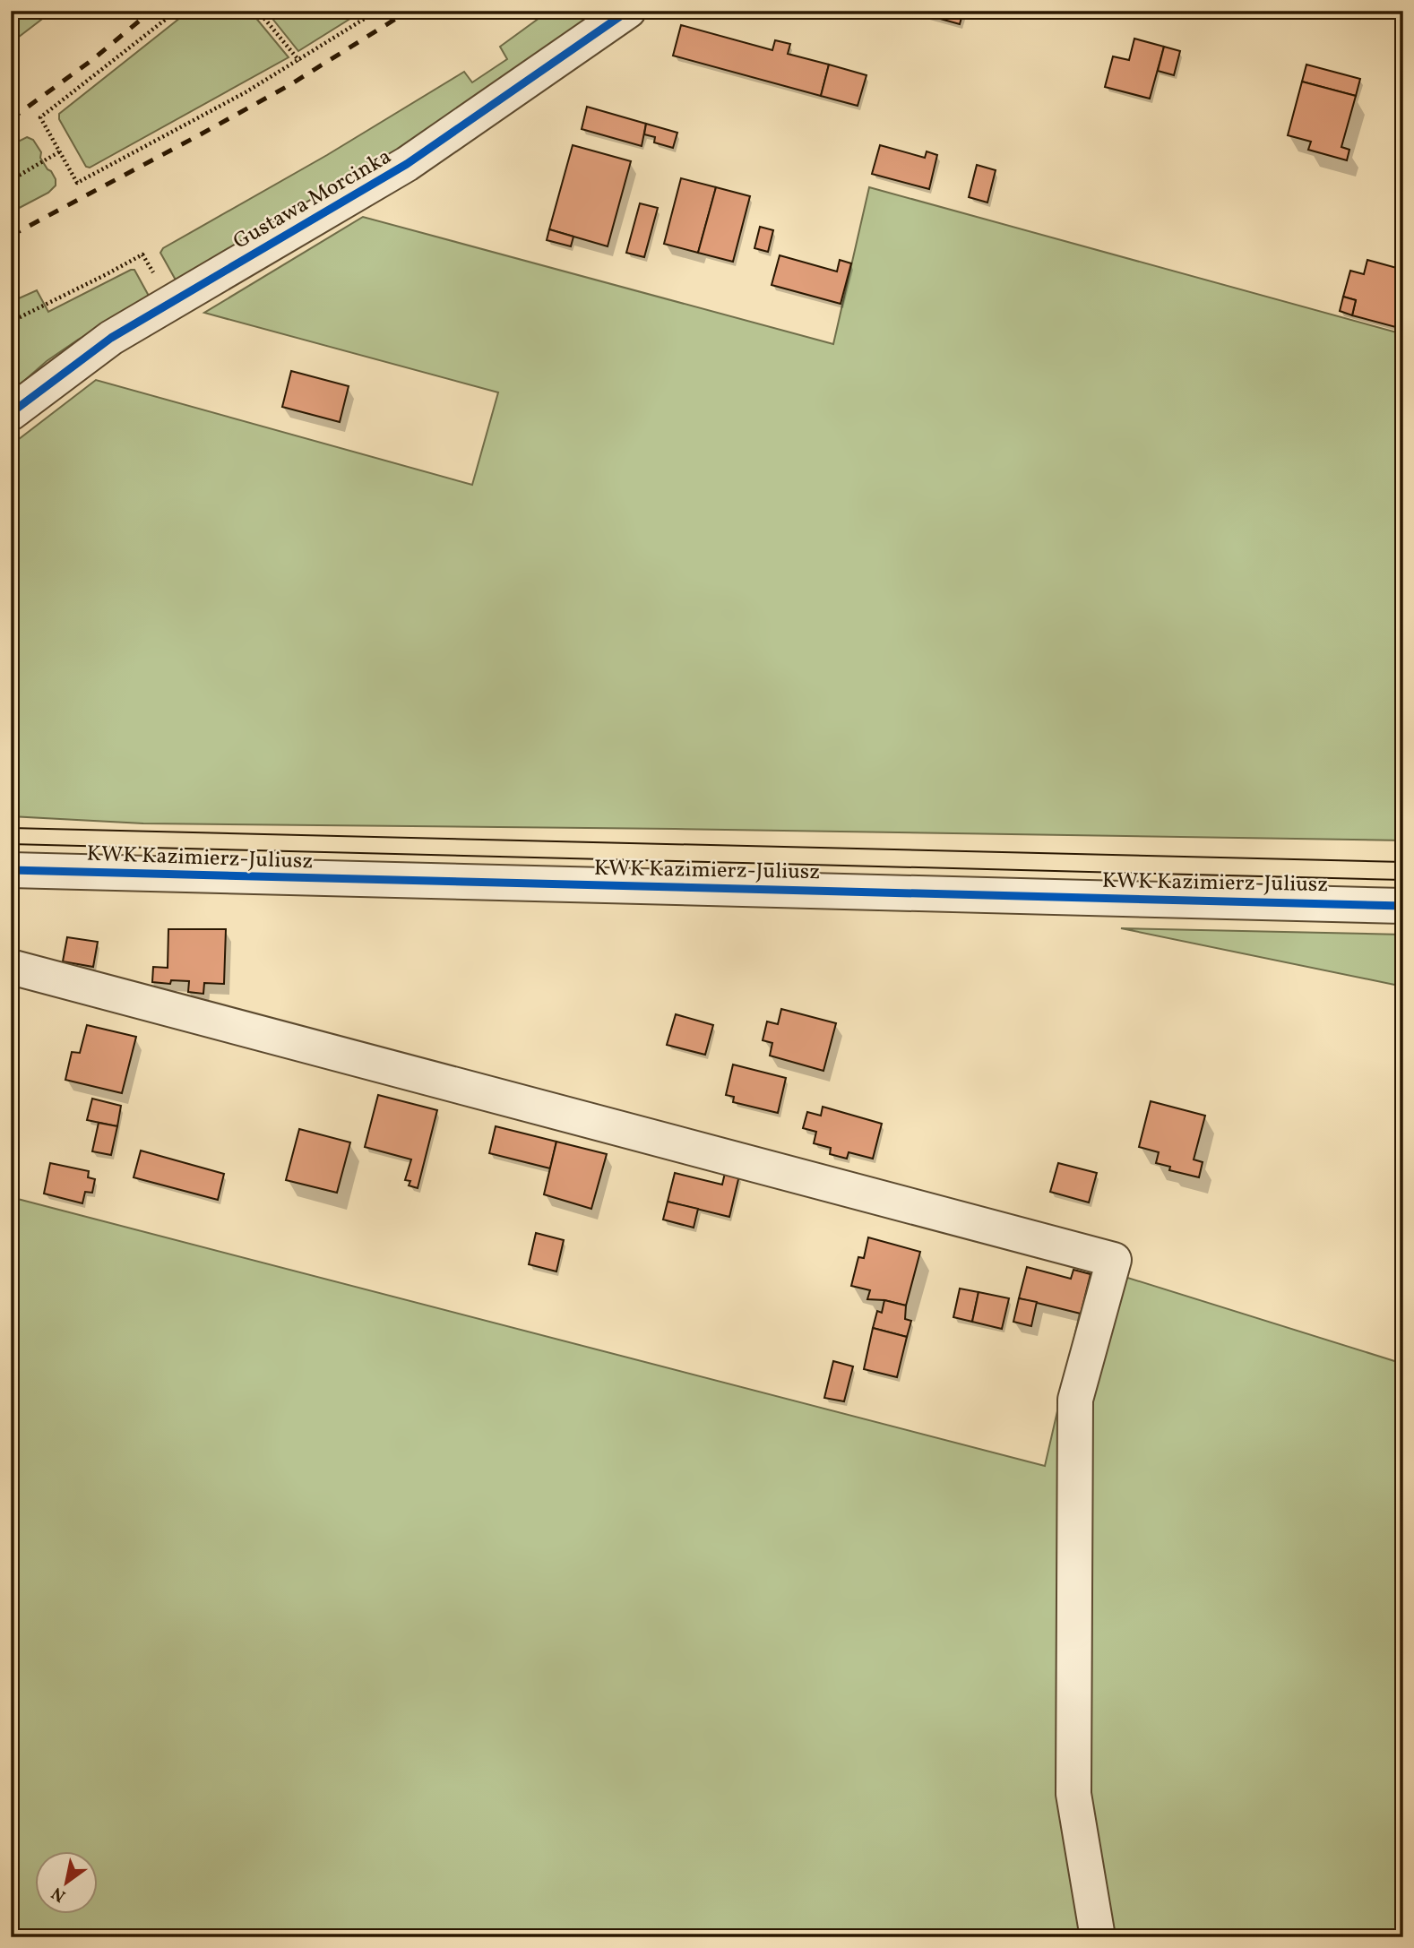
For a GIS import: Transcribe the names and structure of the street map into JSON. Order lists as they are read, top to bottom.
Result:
{
  "streets": {
    "street": ["Gustawa Morcinka", "KWK Kazimierz-Juliusz"]
  },
  "north": "bottom left"
}
